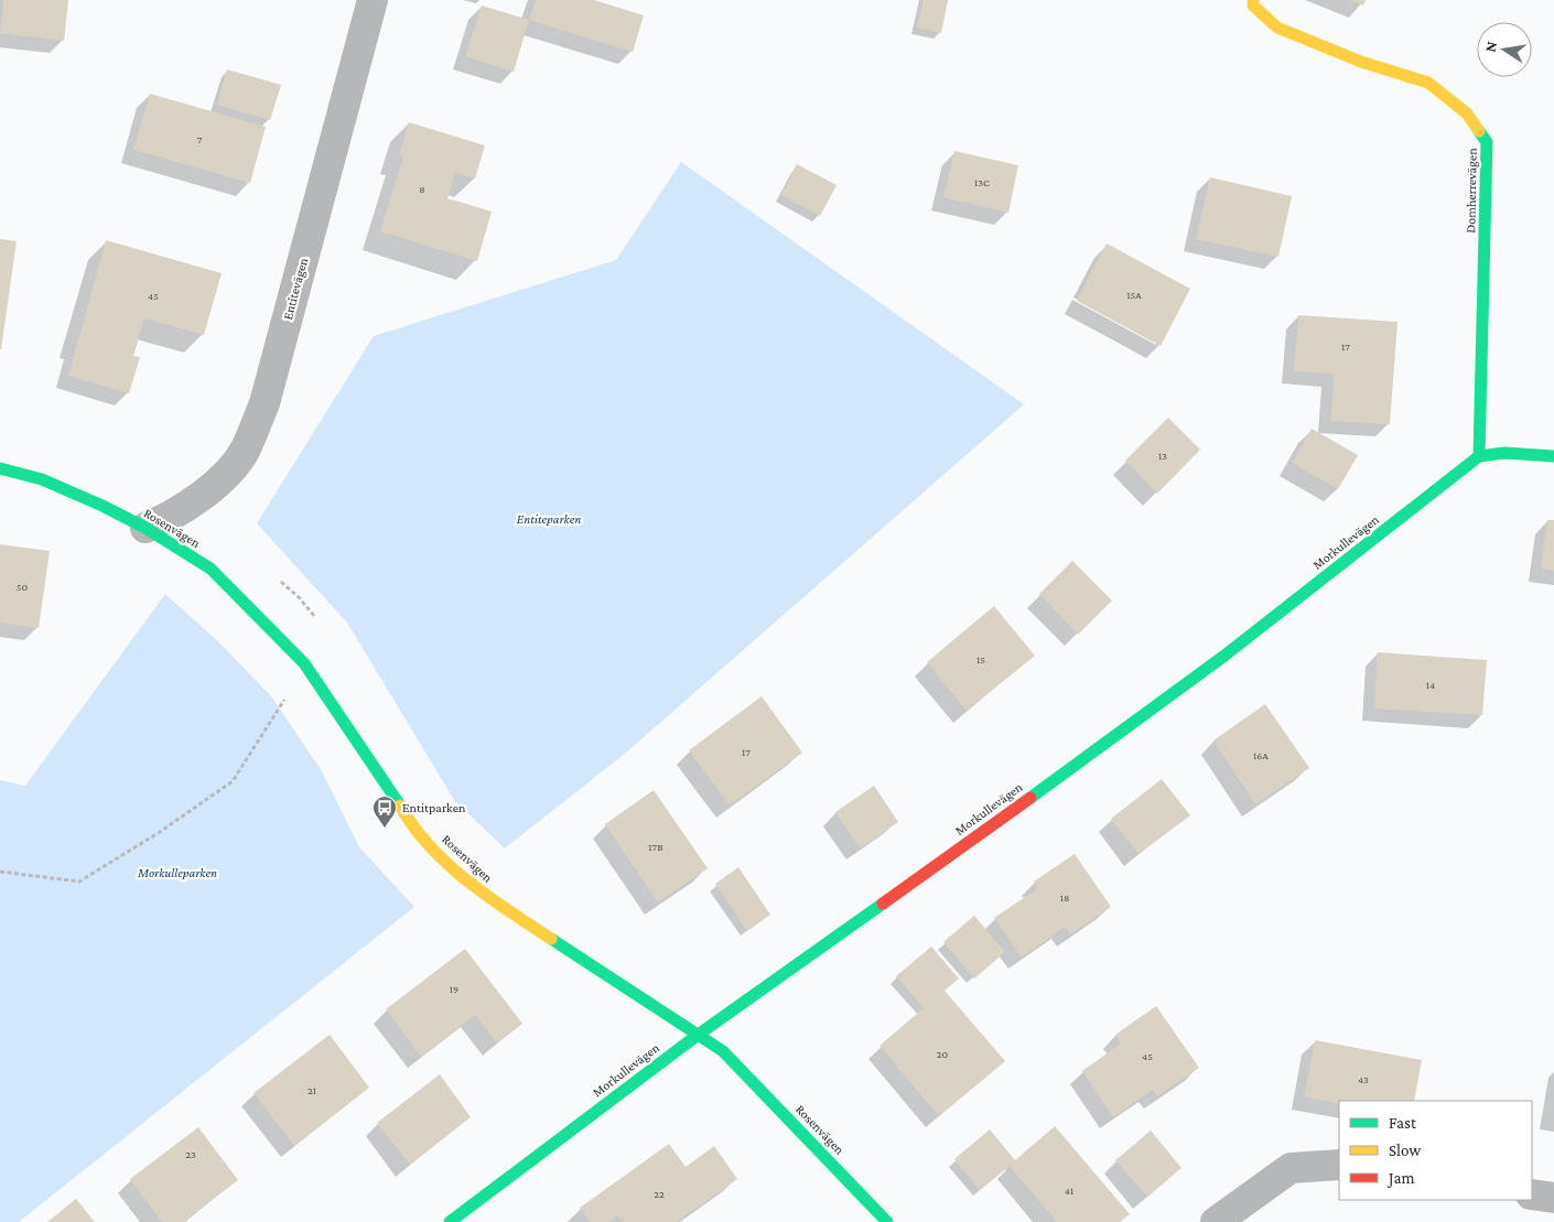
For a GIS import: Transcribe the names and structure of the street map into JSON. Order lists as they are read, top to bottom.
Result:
{
  "streets": {
    "street": [
      "Domherrevägen",
      "Entitevägen",
      "Rosenvägen",
      "Morkullevägen"
    ]
  },
  "crossings": [
    ["Domherrevägen", "Morkullevägen"],
    ["Entitevägen", "Rosenvägen"],
    ["Rosenvägen", "Morkullevägen"]
  ],
  "parks": ["Entiteparken", "Morkulleparken"],
  "places": {
    "bus stop": ["Entitparken"]
  },
  "house_numbers": [
    "7",
    "13C",
    "8",
    "15A",
    "45",
    "17",
    "13",
    "50",
    "15",
    "14",
    "17",
    "16A",
    "17B",
    "18",
    "19",
    "20",
    "45",
    "43",
    "21",
    "23",
    "41",
    "22"
  ],
  "legend": ["Fast", "Slow", "Jam"],
  "north": "left"
}
